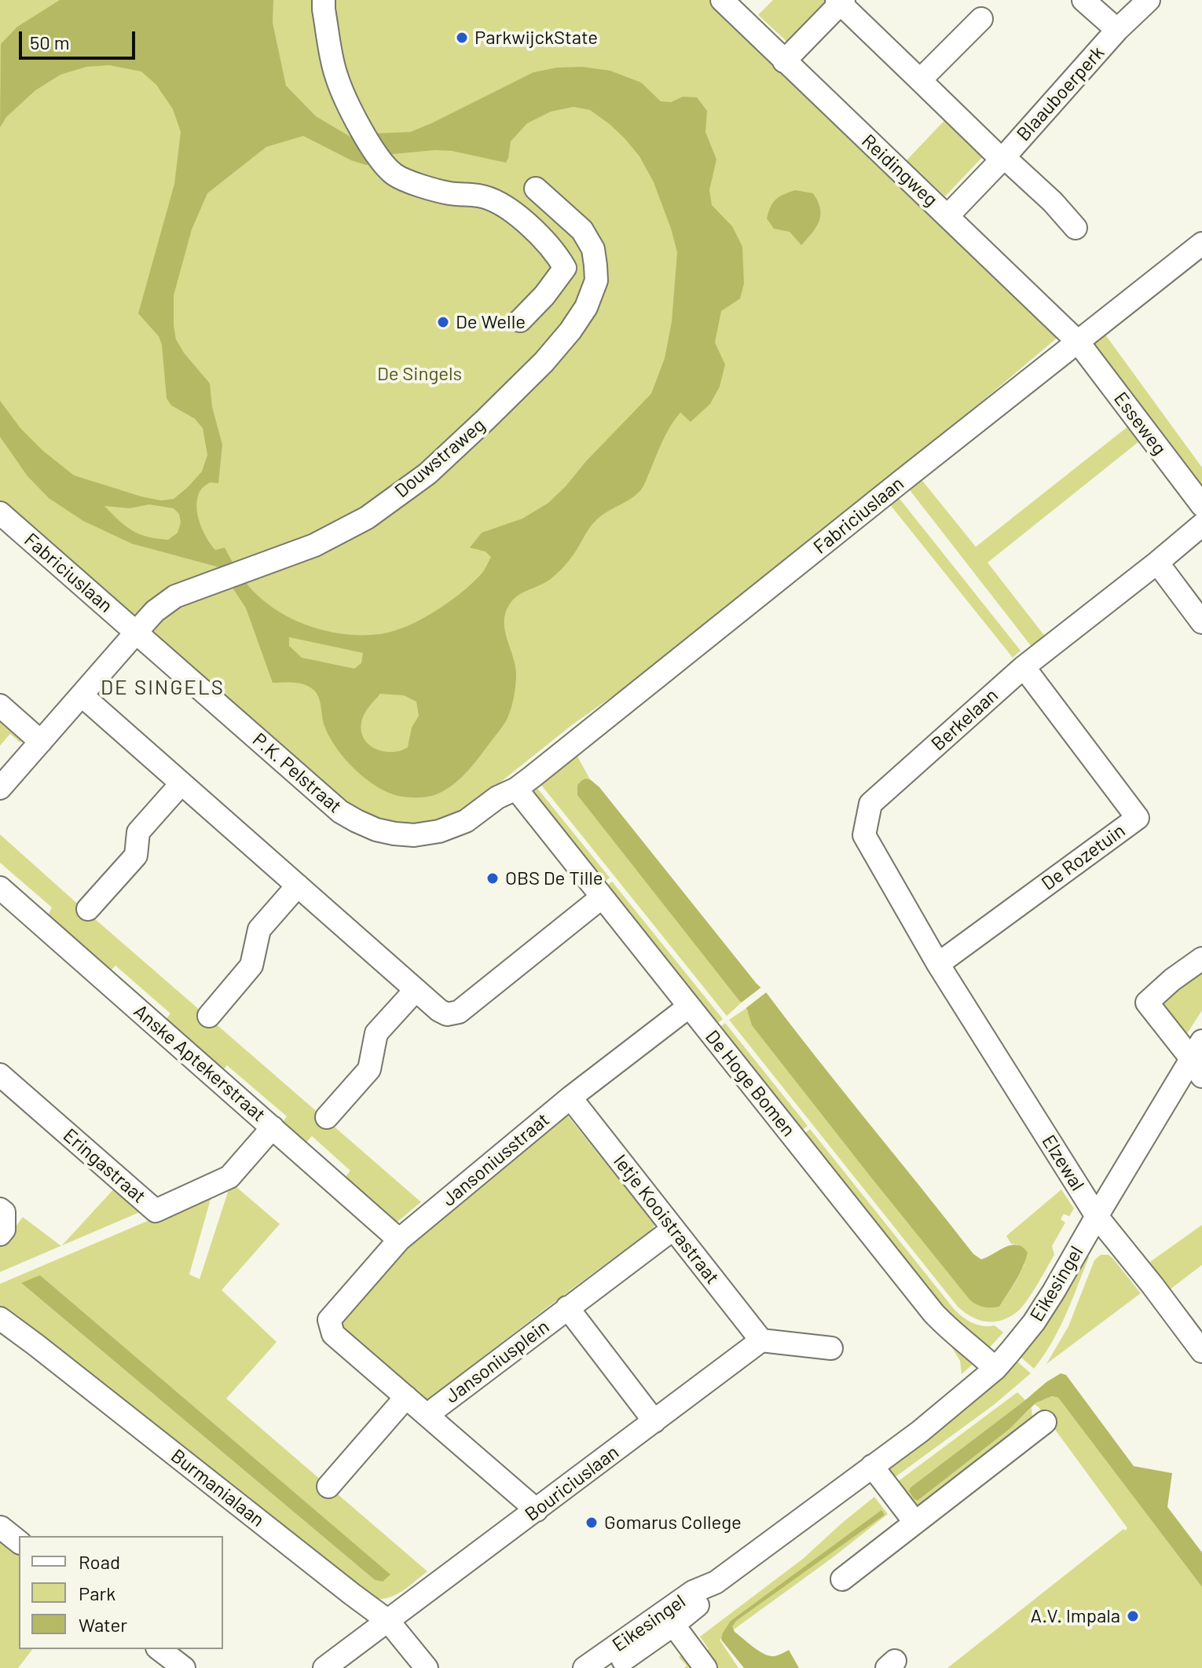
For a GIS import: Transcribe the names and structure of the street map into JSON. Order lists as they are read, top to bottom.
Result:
{
  "streets": {
    "street": [
      "Blaauboerperk",
      "Reidingweg",
      "Esseweg",
      "Douwstraweg",
      "Fabriciuslaan",
      "Berkelaan",
      "P.K. Pelstraat",
      "De Rozetuin",
      "Anske Aptekerstraat",
      "De Hoge Bomen",
      "Jansoniusstraat",
      "Elzewal",
      "Eringastraat",
      "Ietje Kooistrastraat",
      "Eikesingel",
      "Jansoniusplein",
      "Bouriciuslaan",
      "Burmanialaan"
    ]
  },
  "crossings": [
    ["Blaauboerperk", "Reidingweg"],
    ["Reidingweg", "Esseweg"],
    ["Reidingweg", "Fabriciuslaan"],
    ["Esseweg", "Fabriciuslaan"],
    ["Douwstraweg", "Fabriciuslaan"],
    ["Douwstraweg", "P.K. Pelstraat"],
    ["Fabriciuslaan", "P.K. Pelstraat"],
    ["Fabriciuslaan", "De Hoge Bomen"],
    ["Berkelaan", "De Rozetuin"],
    ["Berkelaan", "Elzewal"],
    ["P.K. Pelstraat", "De Hoge Bomen"],
    ["De Rozetuin", "Elzewal"],
    ["Anske Aptekerstraat", "Jansoniusstraat"],
    ["Anske Aptekerstraat", "Eringastraat"],
    ["De Hoge Bomen", "Jansoniusstraat"],
    ["De Hoge Bomen", "Eikesingel"],
    ["Jansoniusstraat", "Ietje Kooistrastraat"],
    ["Elzewal", "Eikesingel"],
    ["Ietje Kooistrastraat", "Jansoniusplein"],
    ["Ietje Kooistrastraat", "Bouriciuslaan"],
    ["Jansoniusplein", "Bouriciuslaan"],
    ["Bouriciuslaan", "Burmanialaan"]
  ],
  "districts": ["DE SINGELS"],
  "parks": ["De Singels"],
  "places": [
    "ParkwijckState",
    "De Welle",
    "OBS De Tille",
    "Gomarus College",
    "A.V. Impala"
  ],
  "legend": ["Road", "Park", "Water"],
  "scale_bar": "50 m"
}
